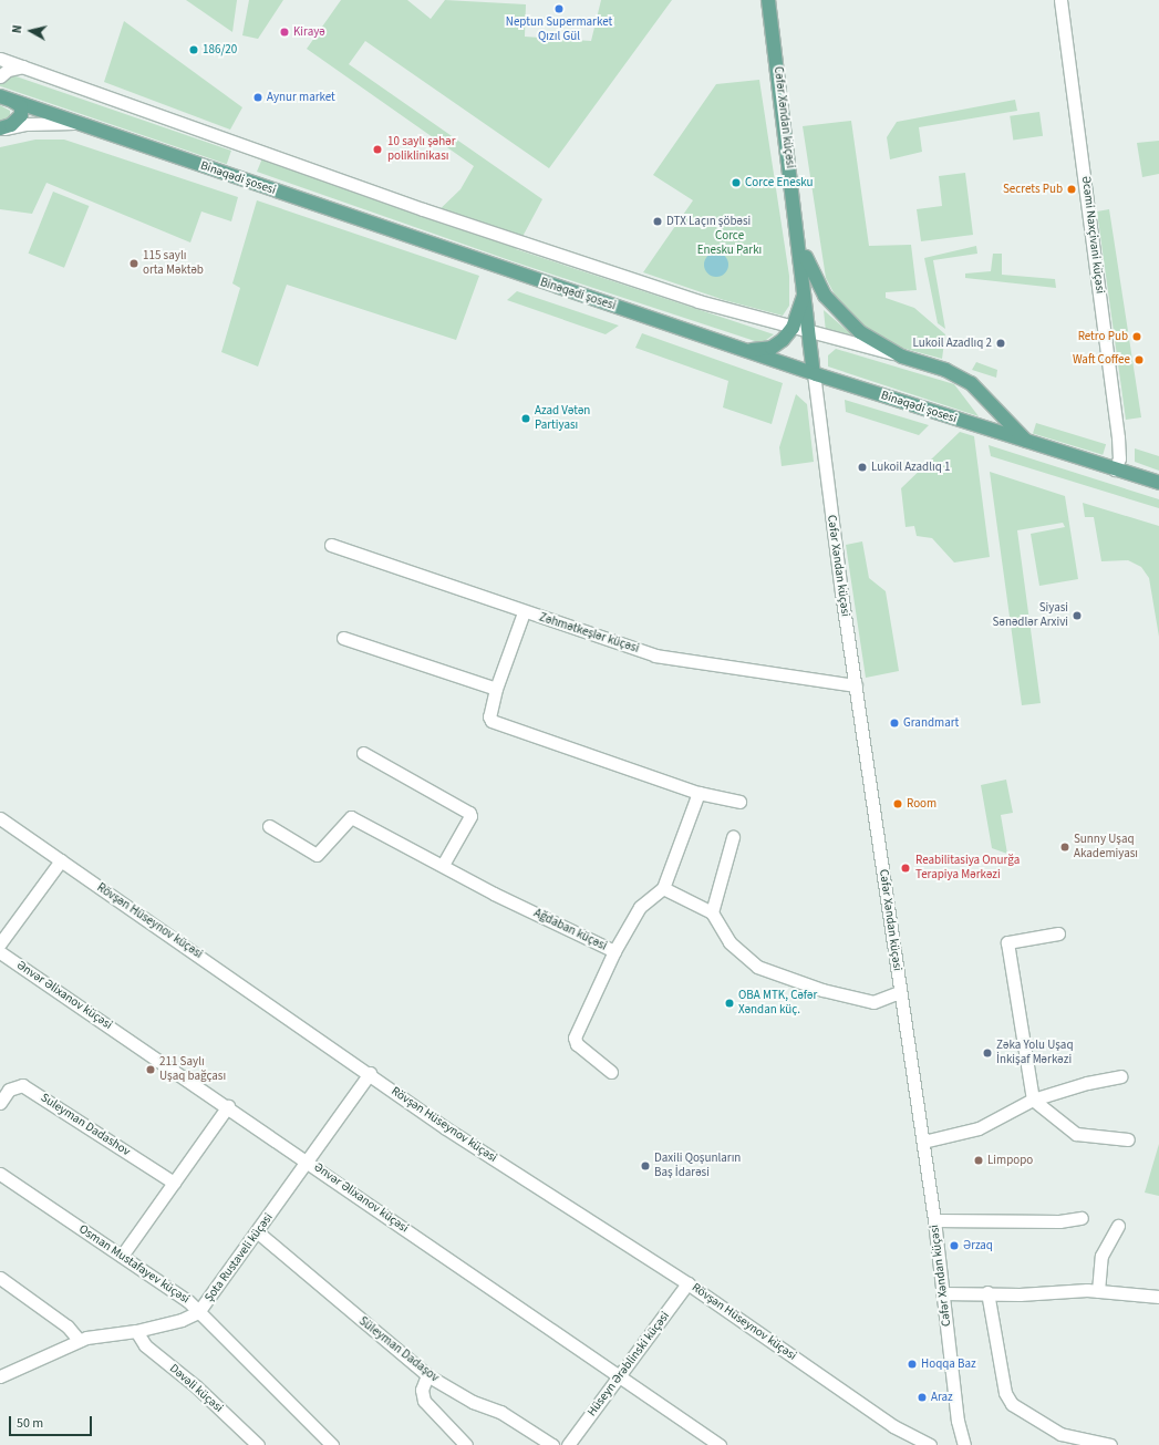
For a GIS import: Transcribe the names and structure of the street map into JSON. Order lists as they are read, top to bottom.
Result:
{
  "streets": {
    "main road": ["Cəfər Xəndan küçəsi", "Binəqədi şosesi"],
    "street": [
      "Əcəmi Naxçivani küçəsi",
      "Zəhmətkeşlər küçəsi",
      "Rövşən Hüseynov küçəsi",
      "Ağdaban küçəsi",
      "Ənvər Əlixanov küçəsi",
      "Suleyman Dadashov",
      "Şota Rustaveli küçəsi",
      "Osman Mustafayev küçəsi",
      "Süleyman Dadaşov",
      "Hüseyn Ərəblinski küçəsi",
      "Dəvəli küçəsi"
    ]
  },
  "crossings": [
    ["Cəfər Xəndan küçəsi", "Binəqədi şosesi"],
    ["Cəfər Xəndan küçəsi", "Zəhmətkeşlər küçəsi"],
    ["Binəqədi şosesi", "Əcəmi Naxçivani küçəsi"],
    ["Rövşən Hüseynov küçəsi", "Şota Rustaveli küçəsi"],
    ["Rövşən Hüseynov küçəsi", "Hüseyn Ərəblinski küçəsi"],
    ["Ənvər Əlixanov küçəsi", "Şota Rustaveli küçəsi"],
    ["Ənvər Əlixanov küçəsi", "Hüseyn Ərəblinski küçəsi"],
    ["Şota Rustaveli küçəsi", "Osman Mustafayev küçəsi"],
    ["Şota Rustaveli küçəsi", "Süleyman Dadaşov"],
    ["Şota Rustaveli küçəsi", "Dəvəli küçəsi"]
  ],
  "parks": ["Corce Enesku Parkı"],
  "places": [
    "Neptun Supermarket Qızıl Gül",
    "Kirayə",
    "186/20",
    "Aynur market",
    "10 saylı şəhər poliklinikası",
    "Corce Enesku",
    "Secrets Pub",
    "DTX Laçın şöbəsi",
    "115 saylı orta Məktəb",
    "Retro Pub",
    "Lukoil Azadlıq 2",
    "Waft Coffee",
    "Azad Vətən Partiyası",
    "Lukoil Azadlıq 1",
    "Siyasi Sənədlər Arxivi",
    "Grandmart",
    "Room",
    "Sunny Uşaq Akademiyası",
    "Reabilitasiya Onurğa Terapiya Mərkəzi",
    "OBA MTK, Cəfər Xəndan küç.",
    "Zəka Yolu Uşaq İnkişaf Mərkəzi",
    "211 Saylı Uşaq bağçası",
    "Limpopo",
    "Daxili Qoşunların Baş İdarəsi",
    "Ərzaq",
    "Hoqqa Baz",
    "Araz"
  ],
  "scale_bar": "50 m",
  "north": "left"
}
